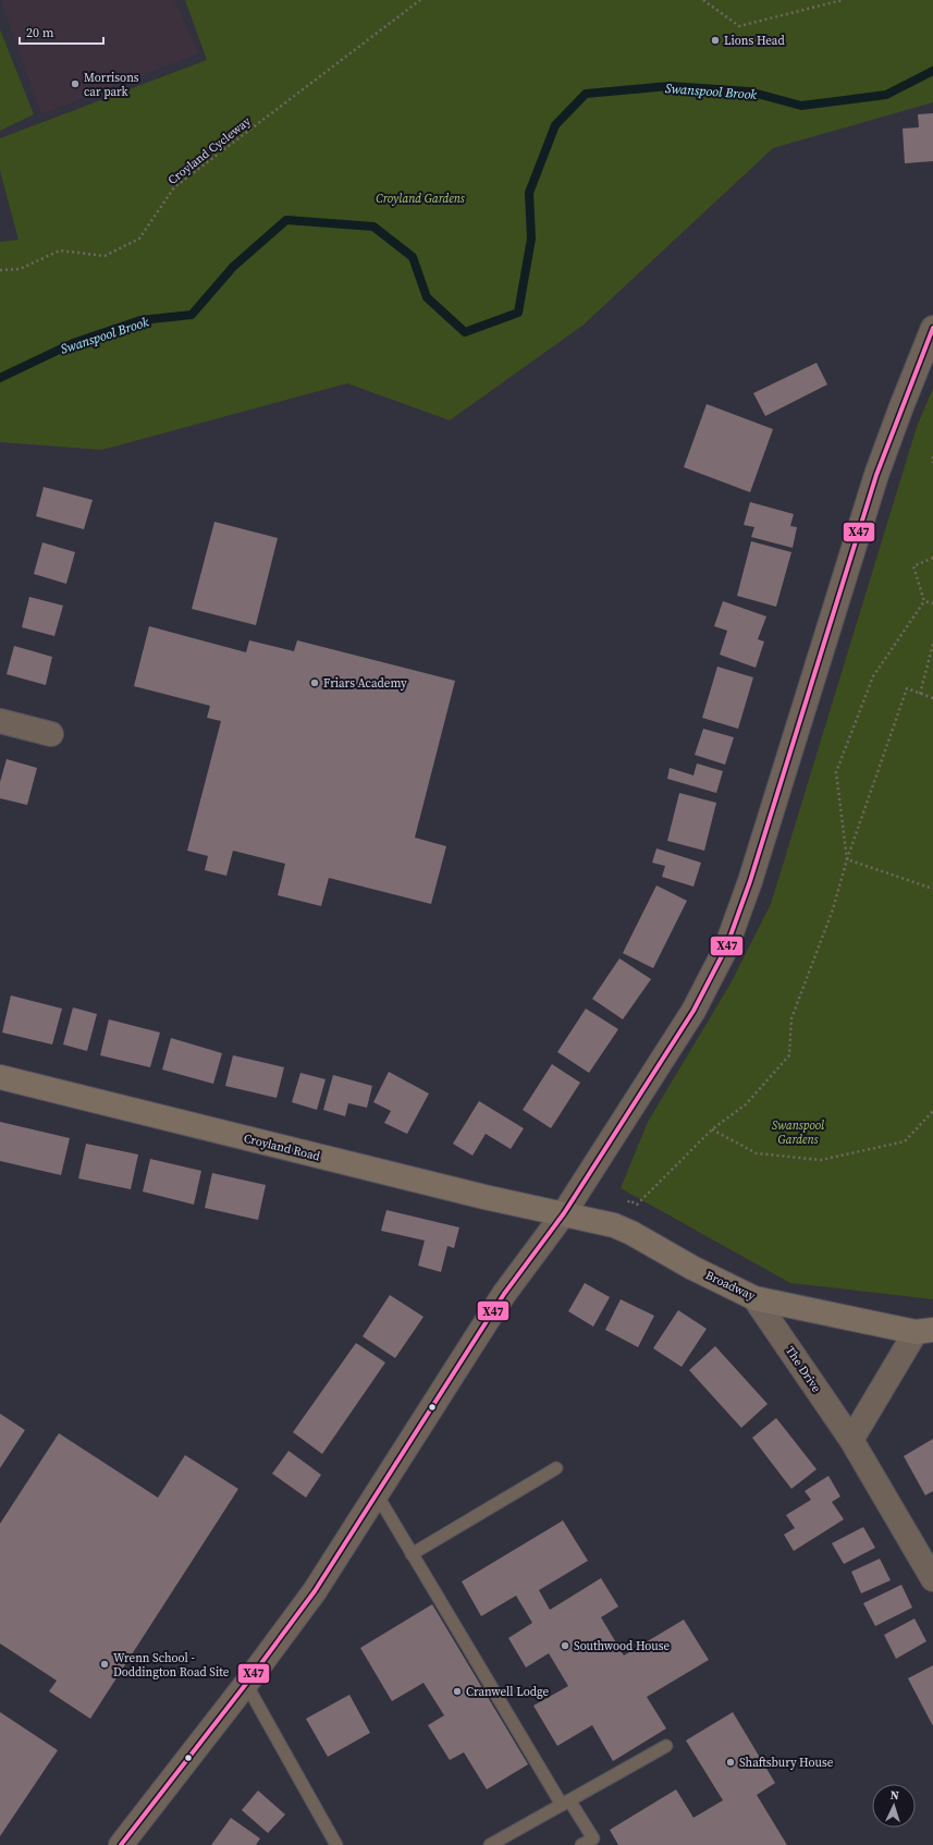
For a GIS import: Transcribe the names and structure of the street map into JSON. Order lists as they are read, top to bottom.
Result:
{
  "streets": {
    "main road": ["Croyland Road", "Broadway"],
    "street": ["The Drive"],
    "path": ["Croyland Cycleway"]
  },
  "crossings": [
    ["Croyland Road", "Broadway"],
    ["Broadway", "The Drive"]
  ],
  "water": ["Swanspool Brook"],
  "parks": ["Croyland Gardens", "Swanspool Gardens"],
  "places": [
    "Lions Head",
    "Morrisons car park",
    "Friars Academy",
    "Southwood House",
    "Wrenn School - Doddington Road Site",
    "Cranwell Lodge",
    "Shaftsbury House"
  ],
  "lines": ["transit line X47"],
  "scale_bar": "20 m",
  "north": "top"
}
